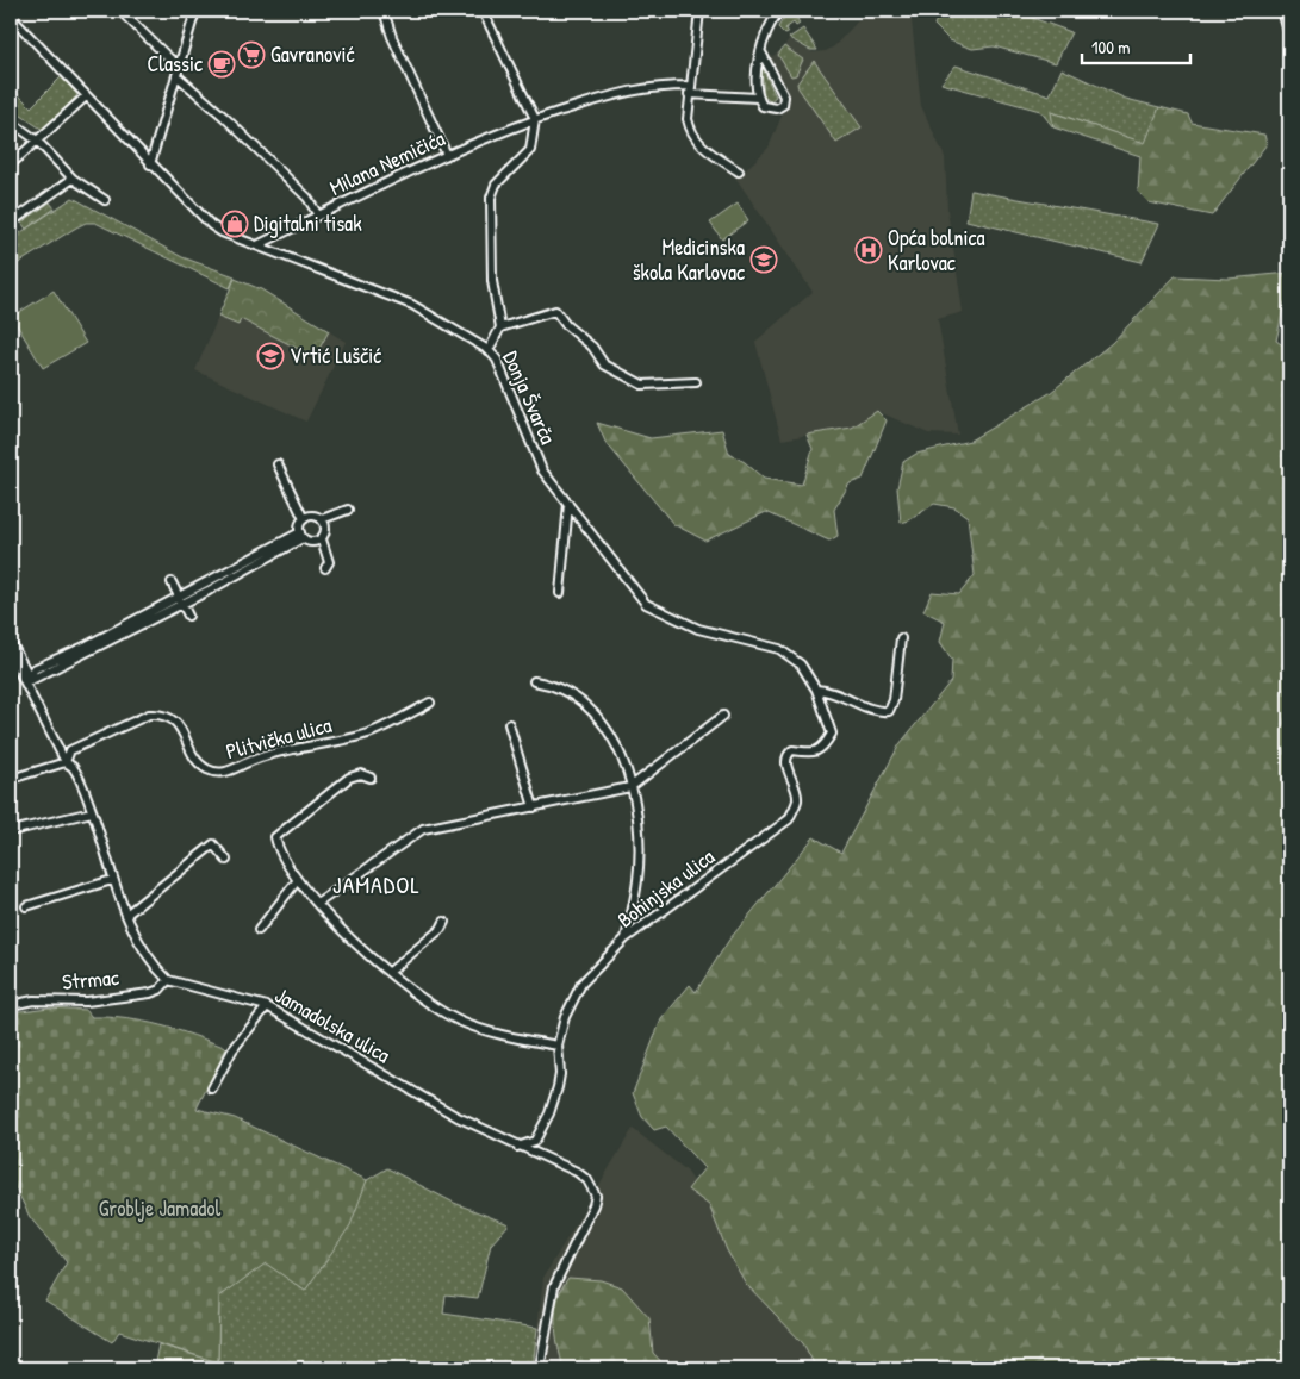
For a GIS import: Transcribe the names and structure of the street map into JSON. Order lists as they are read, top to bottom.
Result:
{
  "streets": {
    "street": [
      "Milana Nemičića",
      "Donja Švarča",
      "Plitvička ulica",
      "Bohinjska ulica",
      "Strmac",
      "Jamadolska ulica"
    ]
  },
  "crossings": [
    ["Milana Nemičića", "Donja Švarča"],
    ["Donja Švarča", "Bohinjska ulica"],
    ["Bohinjska ulica", "Jamadolska ulica"],
    ["Strmac", "Jamadolska ulica"]
  ],
  "districts": ["JAMADOL"],
  "parks": ["Groblje Jamadol"],
  "places": {
    "supermarket": ["Gavranović"],
    "cafe": ["Classic"],
    "shop": ["Digitalni tisak"],
    "hospital": ["Opća bolnica Karlovac"],
    "school or university": ["Medicinska škola Karlovac", "Vrtić Luščić"]
  },
  "scale_bar": "100 m"
}
